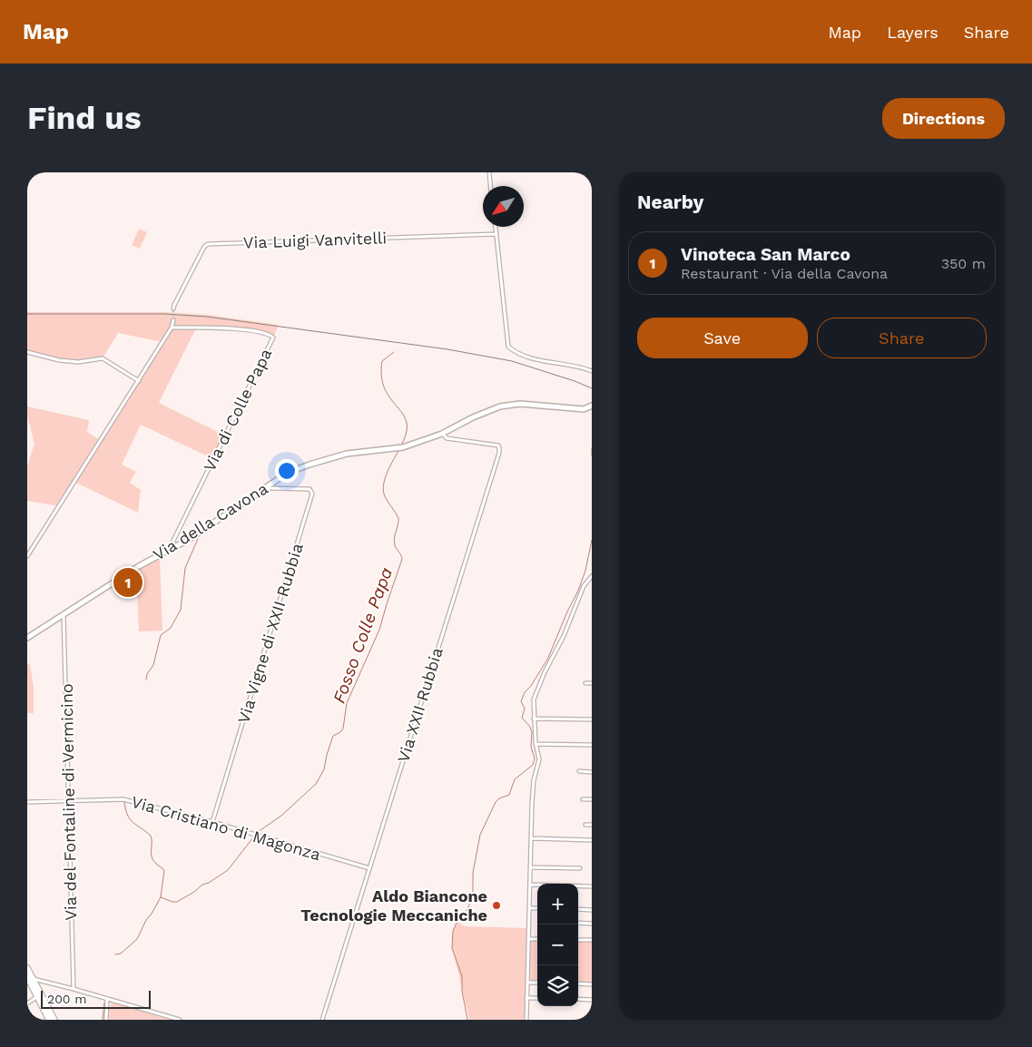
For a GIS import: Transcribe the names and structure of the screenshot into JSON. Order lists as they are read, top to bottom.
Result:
{
  "streets": {
    "main road": ["Via della Cavona"],
    "street": [
      "Via Luigi Vanvitelli",
      "Via di Colle Papa",
      "Via Vigne di XXII Rubbia",
      "Via XXII Rubbia",
      "Via del Fontaline di Vermicino",
      "Via Cristiano di Magonza"
    ]
  },
  "crossings": [
    ["Via di Colle Papa", "Via della Cavona"],
    ["Via della Cavona", "Via Vigne di XXII Rubbia"],
    ["Via della Cavona", "Via XXII Rubbia"],
    ["Via della Cavona", "Via del Fontaline di Vermicino"],
    ["Via Vigne di XXII Rubbia", "Via Cristiano di Magonza"],
    ["Via XXII Rubbia", "Via Cristiano di Magonza"],
    ["Via del Fontaline di Vermicino", "Via Cristiano di Magonza"]
  ],
  "water": ["Fosso Colle Papa"],
  "places": ["Aldo Biancone Tecnologie Meccaniche"],
  "scale_bar": "200 m",
  "north": "bottom left",
  "page": {
    "header": "Map",
    "nav": ["Map", "Layers", "Share"],
    "buttons": [
      "Directions",
      ["Save", "Share"]
    ],
    "title": "Find us",
    "heading": "Nearby",
    "list": [
      {
        "mark": "1",
        "name": "Vinoteca San Marco",
        "note": "Restaurant · Via della Cavona",
        "value": "350 m"
      }
    ],
    "pins": "1",
    "map_buttons": ["+", "−"],
    "scale": "200 m"
  }
}
